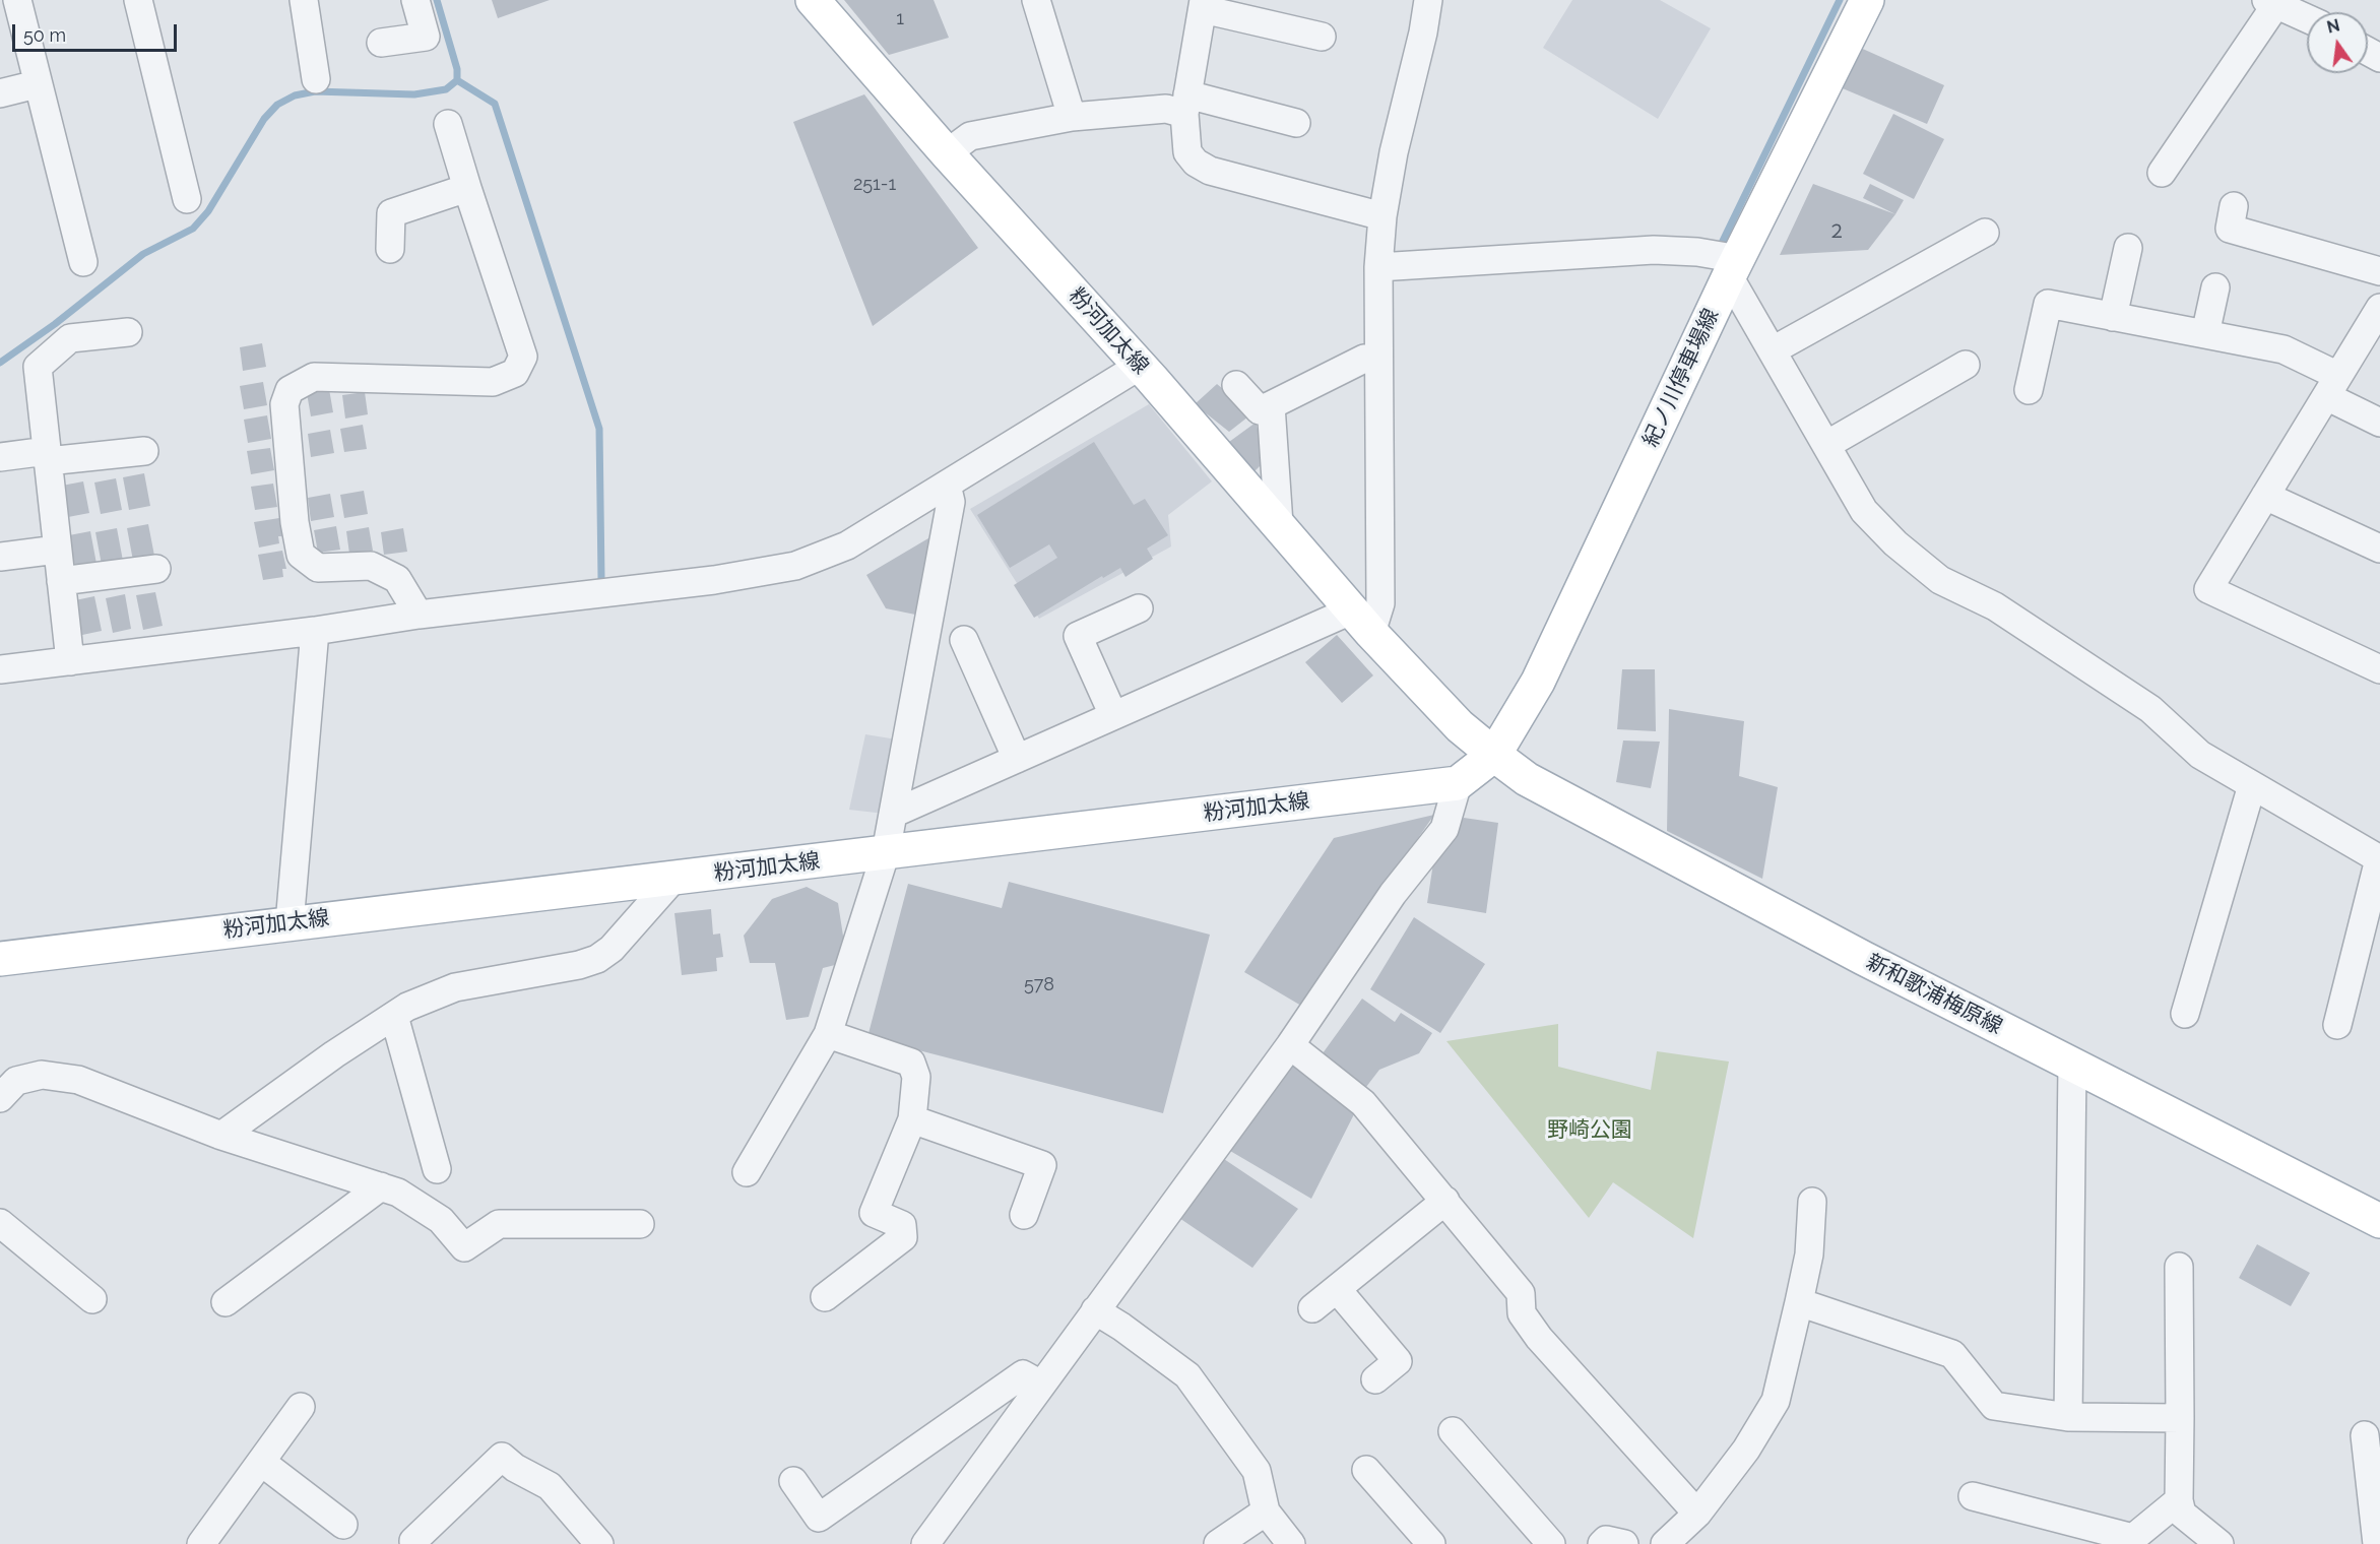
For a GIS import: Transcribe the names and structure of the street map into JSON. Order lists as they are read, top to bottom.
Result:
{
  "streets": {
    "main road": ["粉河加太線", "紀ノ川停車場線", "新和歌浦梅原線"]
  },
  "crossings": [
    ["粉河加太線", "紀ノ川停車場線"],
    ["粉河加太線", "新和歌浦梅原線"],
    ["紀ノ川停車場線", "新和歌浦梅原線"]
  ],
  "parks": ["野崎公園"],
  "house_numbers": [
    "1",
    "251‐1",
    "２",
    "578"
  ],
  "scale_bar": "50 m",
  "north": "top"
}
